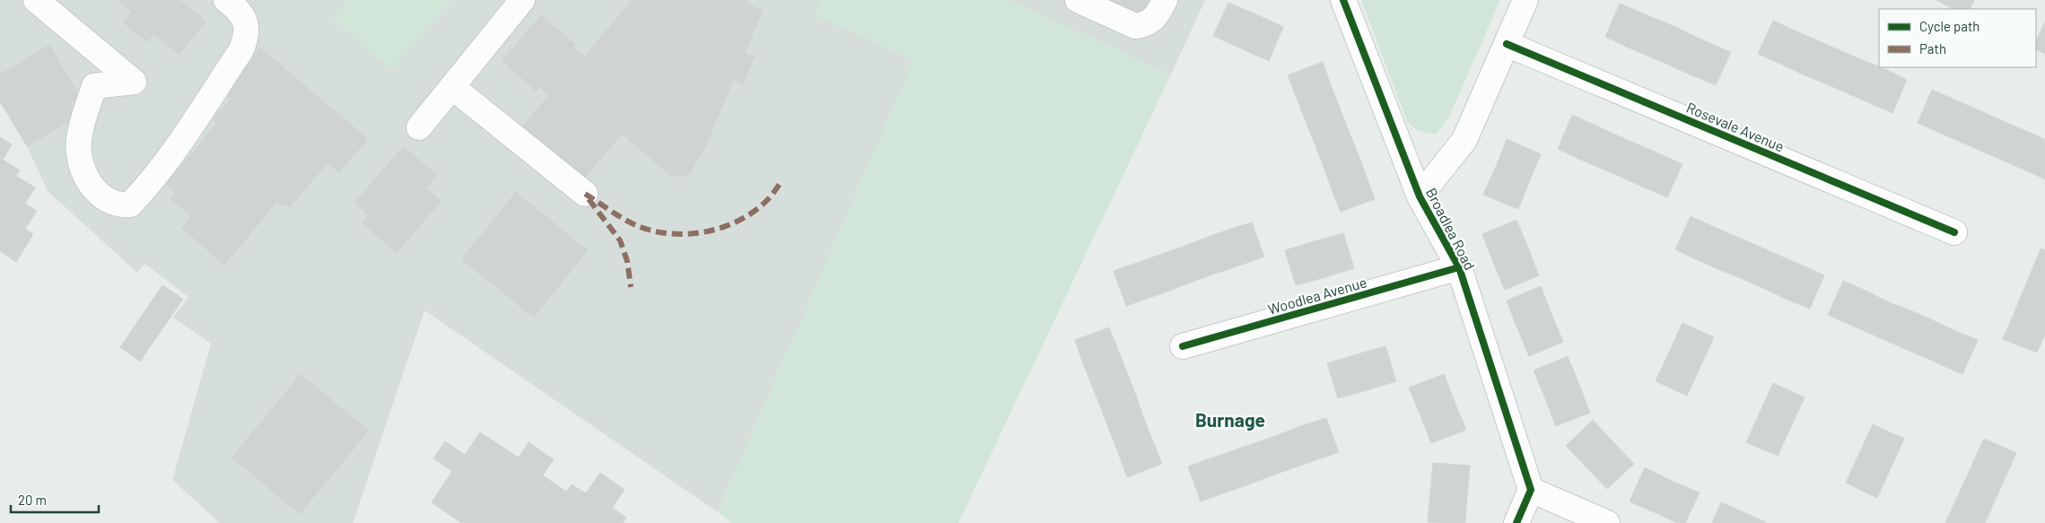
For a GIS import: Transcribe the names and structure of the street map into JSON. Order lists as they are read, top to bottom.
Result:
{
  "streets": {
    "street": ["Rosevale Avenue", "Broadlea Road", "Woodlea Avenue"]
  },
  "crossings": [
    ["Rosevale Avenue", "Broadlea Road"],
    ["Broadlea Road", "Woodlea Avenue"]
  ],
  "districts": ["Burnage"],
  "legend": ["Cycle path", "Path"],
  "scale_bar": "20 m"
}
